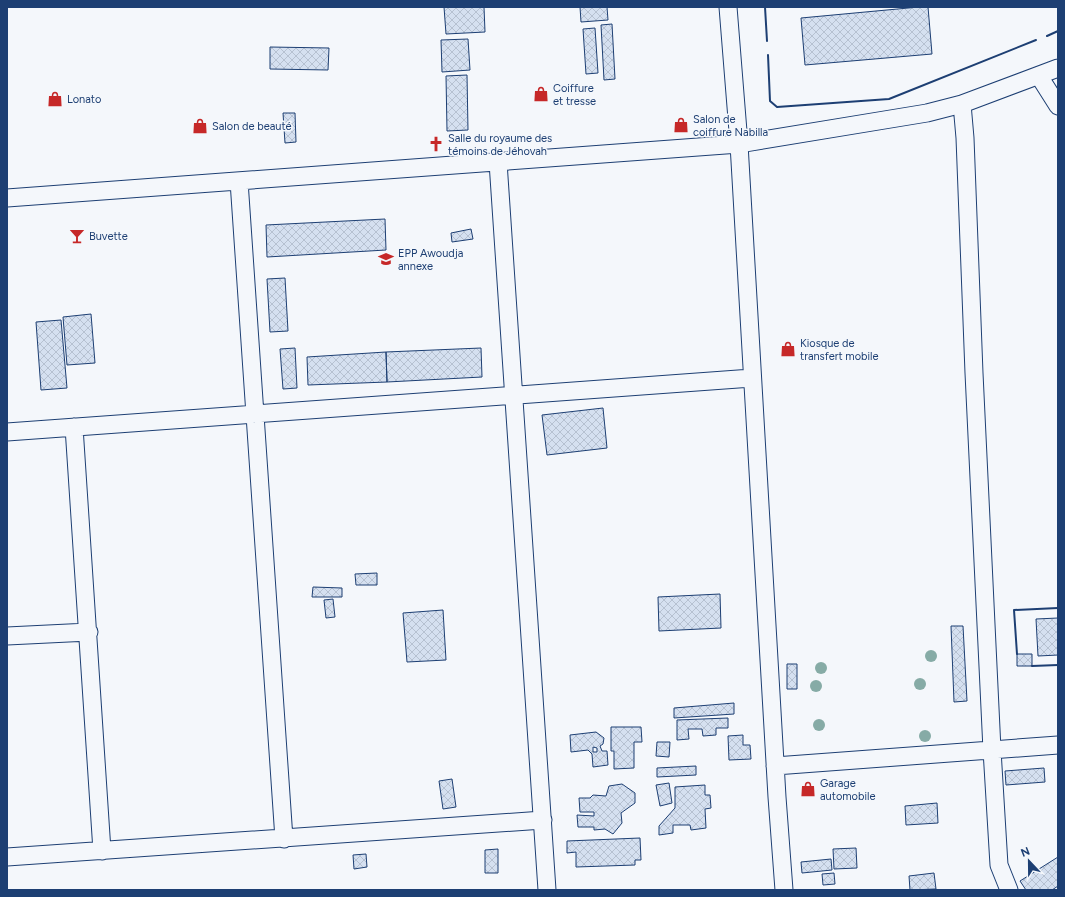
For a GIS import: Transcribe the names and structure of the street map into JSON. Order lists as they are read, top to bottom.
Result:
{
  "places": {
    "shop": [
      "Coiffure et tresse",
      "Lonato",
      "Salon de coiffure Nabilla",
      "Salon de beauté",
      "Kiosque de transfert mobile",
      "Garage automobile"
    ],
    "church": ["Salle du royaume des témoins de Jéhovah"],
    "bar": ["Buvette"],
    "school or university": ["EPP Awoudja annexe"]
  },
  "north": "top"
}
